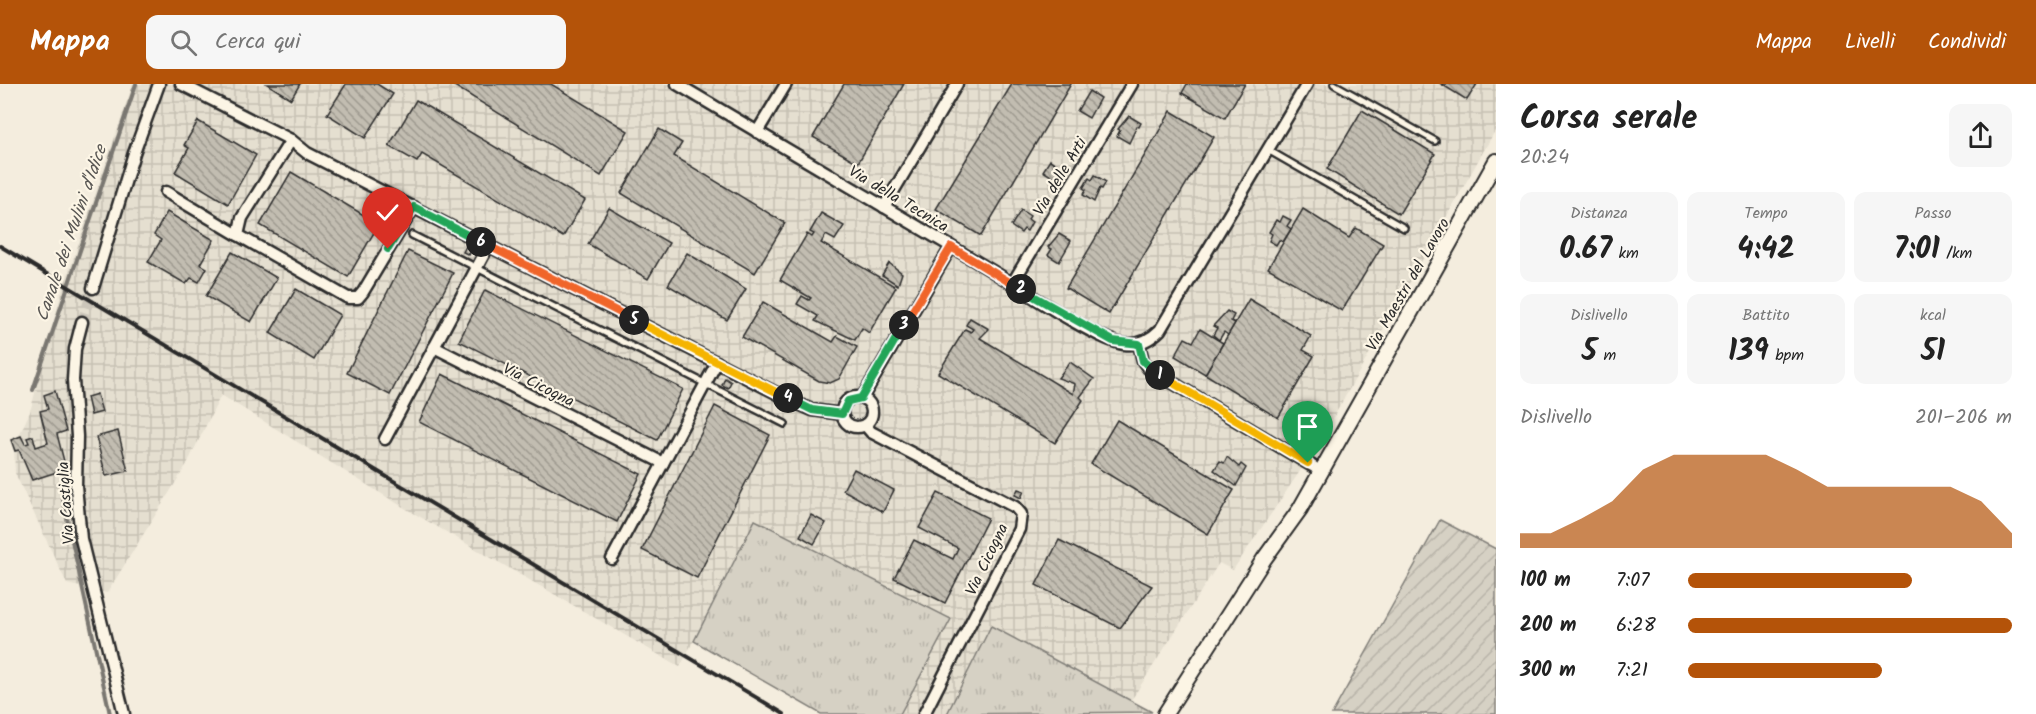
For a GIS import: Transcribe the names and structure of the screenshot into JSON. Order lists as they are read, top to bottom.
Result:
{
  "streets": {
    "street": [
      "Via delle Arti",
      "Via della Tecnica",
      "Via Maestri del Lavoro",
      "Via Cicogna",
      "Via Castiglia"
    ]
  },
  "crossings": [
    ["Via delle Arti", "Via della Tecnica"]
  ],
  "water": ["Canale dei Mulini d'Idice"],
  "page": {
    "header": "Mappa",
    "search": "Cerca qui",
    "nav": ["Mappa", "Livelli", "Condividi"],
    "heading": ["Corsa serale", "20:24"],
    "stats": [
      ["Distanza", "0.67 km"],
      ["Tempo", "4:42"],
      ["Passo", "7:01 /km"],
      ["Dislivello", "5 m"],
      ["Battito", "139 bpm"],
      ["kcal", "51"]
    ],
    "pins": [
      "6",
      "2",
      "5",
      "3",
      "1",
      "4"
    ],
    "chart": ["Dislivello", "201–206 m"],
    "list": [
      {
        "name": "100 m",
        "note": "7:07"
      },
      {
        "name": "200 m",
        "note": "6:28"
      },
      {
        "name": "300 m",
        "note": "7:21"
      }
    ]
  }
}
